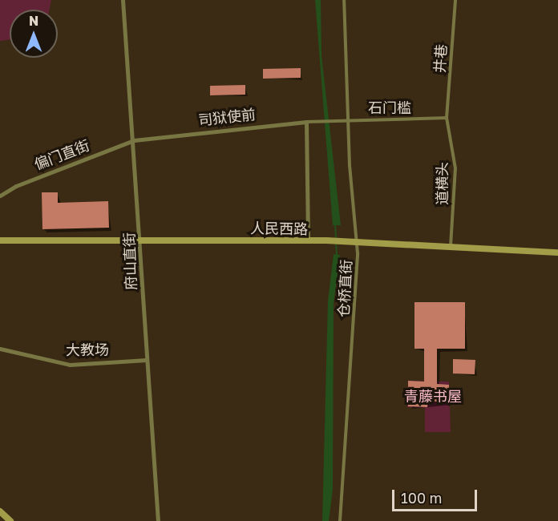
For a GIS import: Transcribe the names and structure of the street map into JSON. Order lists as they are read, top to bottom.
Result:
{
  "streets": {
    "main road": ["人民西路"],
    "street": [
      "井巷",
      "石门槛",
      "司狱使前",
      "偏门直街",
      "道横头",
      "府山直街",
      "仓桥直街",
      "大教场"
    ]
  },
  "crossings": [
    ["井巷", "石门槛"],
    ["井巷", "道横头"],
    ["石门槛", "司狱使前"],
    ["石门槛", "道横头"],
    ["石门槛", "仓桥直街"],
    ["司狱使前", "偏门直街"],
    ["司狱使前", "府山直街"],
    ["偏门直街", "府山直街"],
    ["道横头", "人民西路"],
    ["人民西路", "府山直街"],
    ["人民西路", "仓桥直街"],
    ["府山直街", "大教场"]
  ],
  "parks": ["青藤书屋"],
  "scale_bar": "100 m",
  "north": "top"
}
